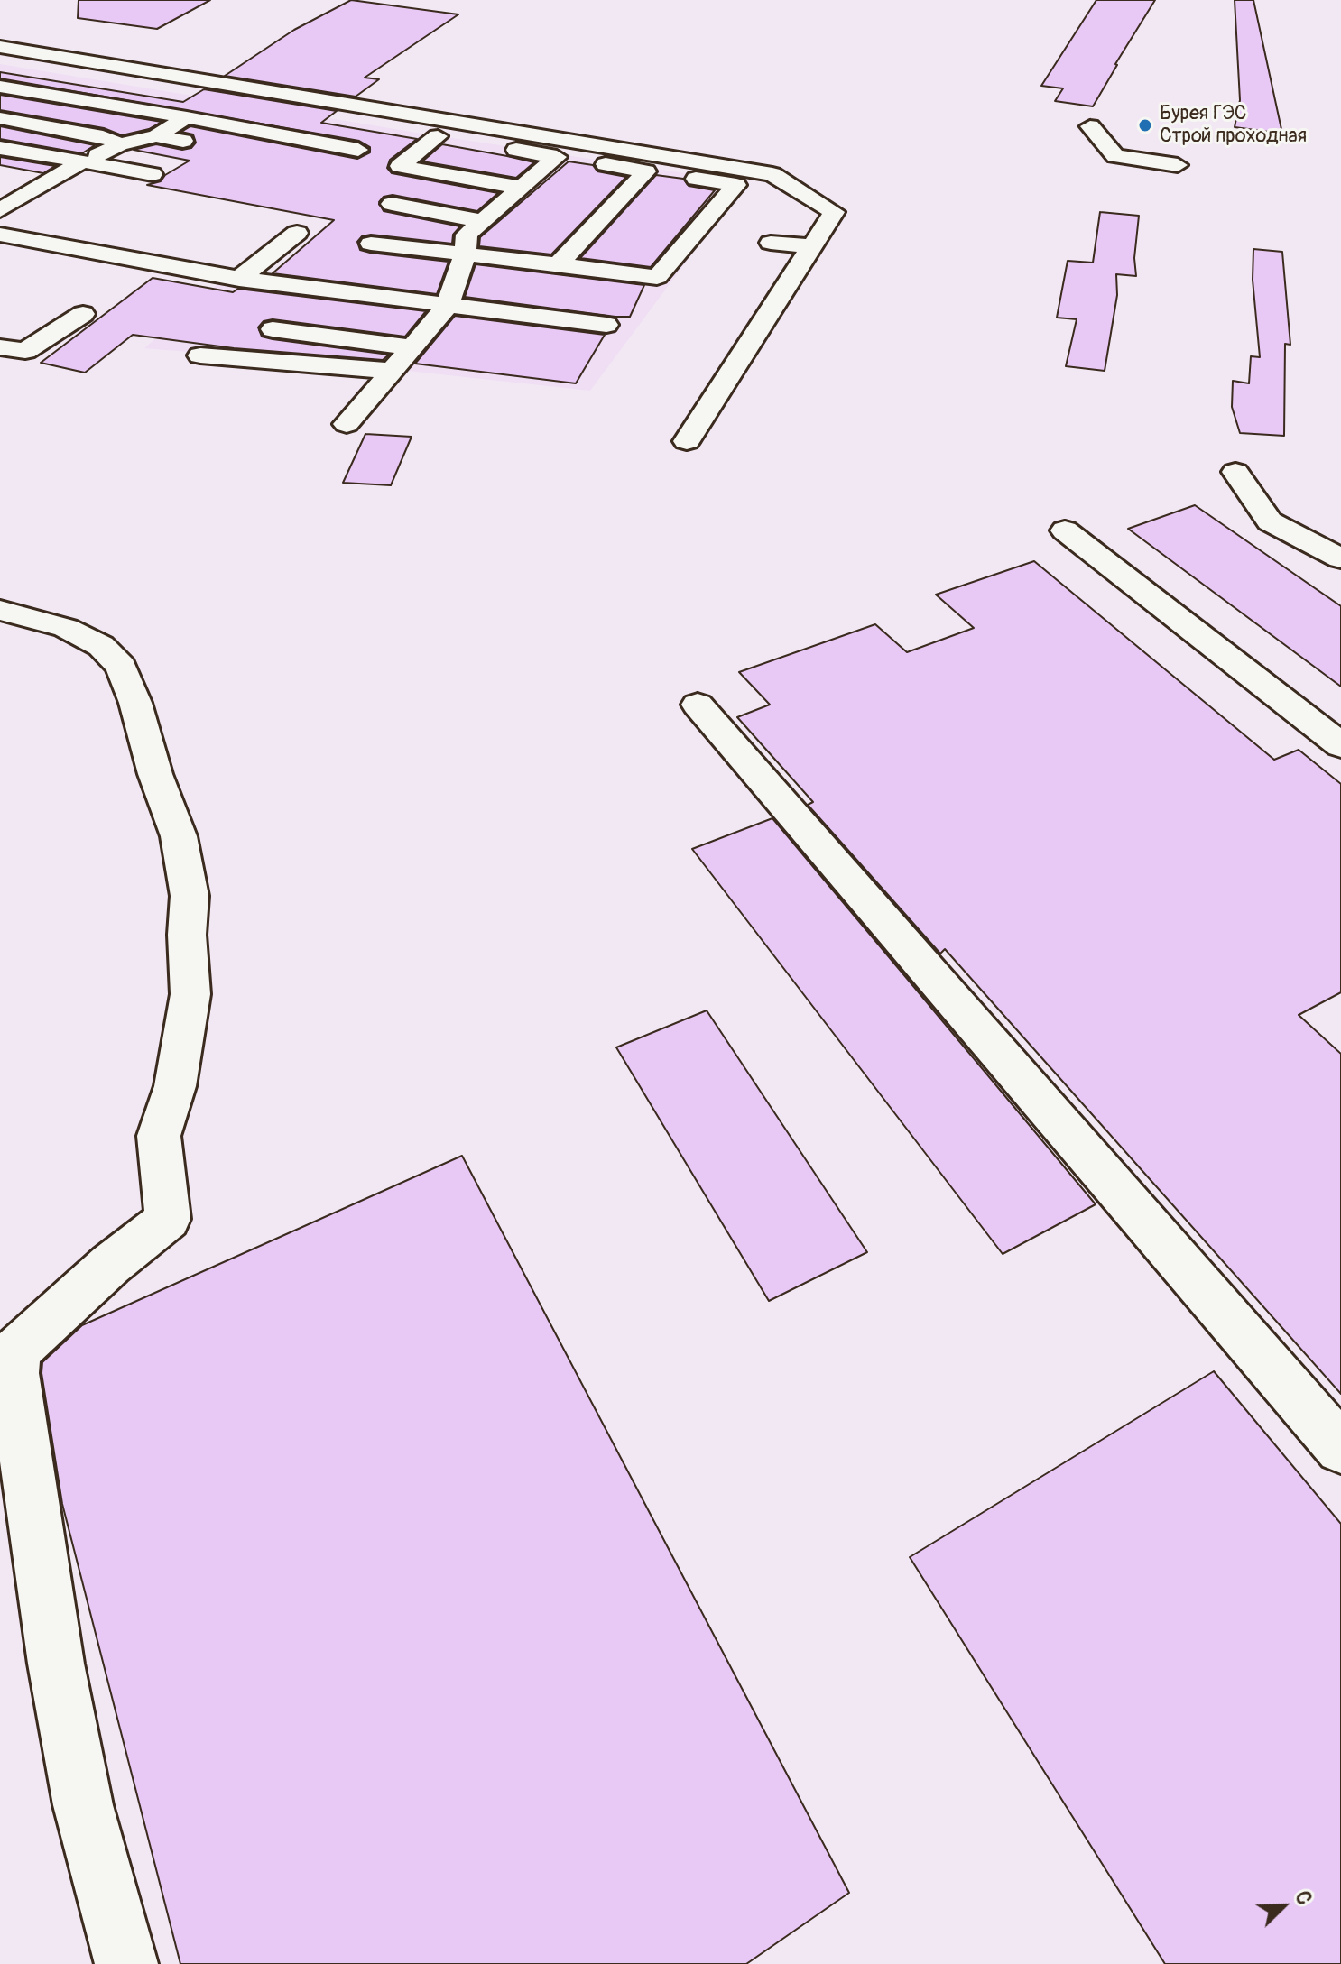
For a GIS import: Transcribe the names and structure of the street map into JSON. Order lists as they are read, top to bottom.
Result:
{
  "places": ["Бурея ГЭС Строй проходная"],
  "north": "top right"
}
